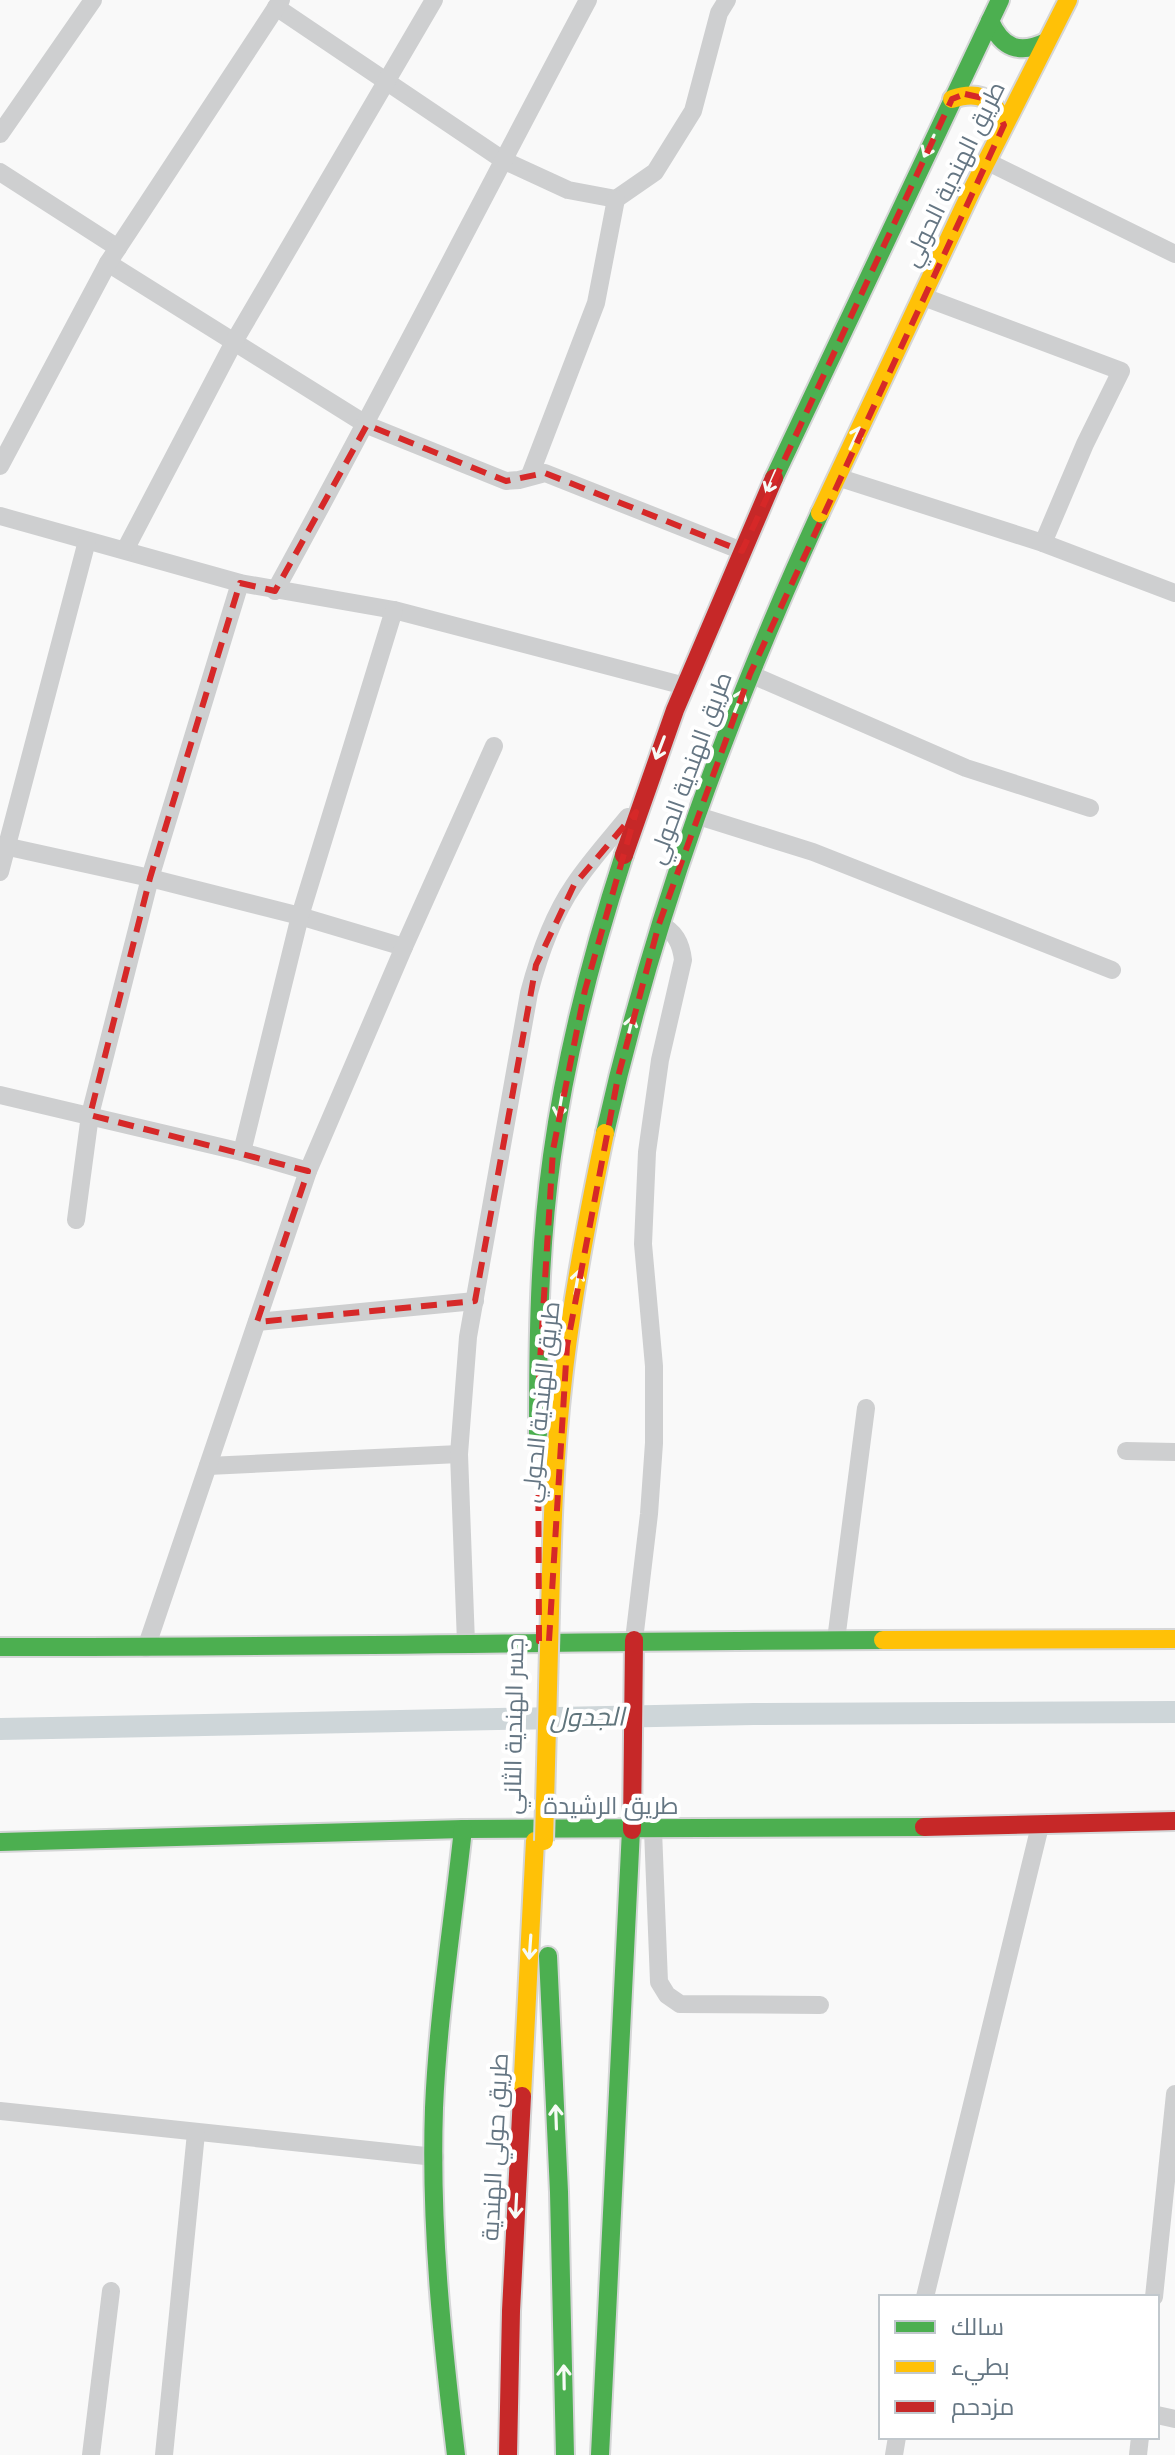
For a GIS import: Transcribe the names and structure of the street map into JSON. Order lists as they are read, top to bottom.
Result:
{
  "streets": {
    "main road": [
      "طريق الهندية الحولي",
      "جسر الهندية الثاني",
      "طريق الرشيدة",
      "طريق حولي الهندية"
    ]
  },
  "crossings": [
    ["طريق الهندية الحولي", "جسر الهندية الثاني"],
    ["جسر الهندية الثاني", "طريق حولي الهندية"]
  ],
  "water": ["الجدول"],
  "legend": ["سالك", "بطيء", "مزدحم"]
}
